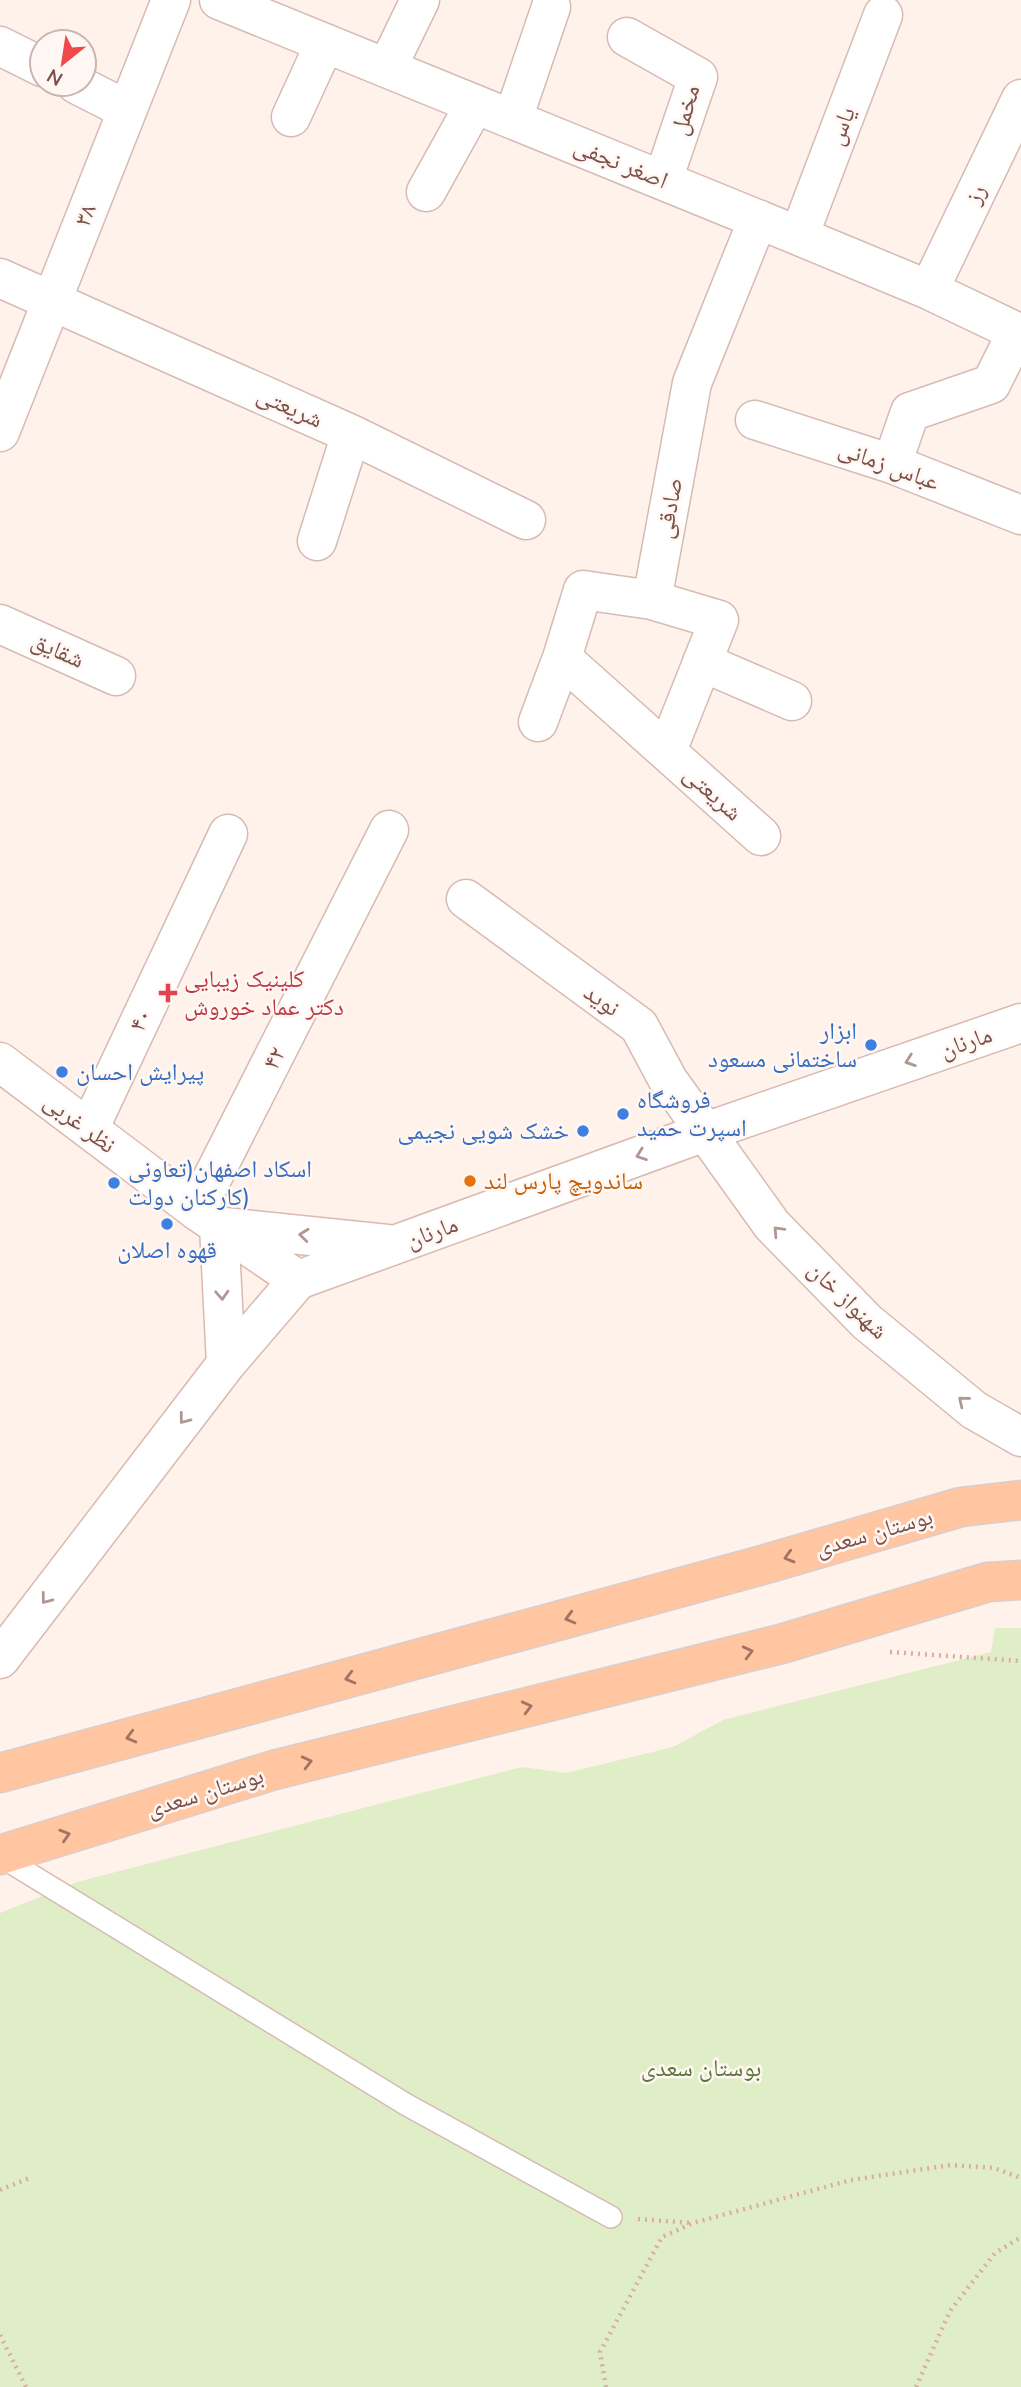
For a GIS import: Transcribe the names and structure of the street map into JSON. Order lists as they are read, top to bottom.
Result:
{
  "streets": {
    "main road": ["بوستان سعدی"],
    "street": [
      "مخمل",
      "یاس",
      "اصغر نجفی",
      "رز",
      "۳۸",
      "شریعتی",
      "عباس زمانی",
      "صادقی",
      "شقایق",
      "نوید",
      "۴۰",
      "مارنان",
      "۴۲",
      "نظر غربی",
      "شهنواز خان"
    ]
  },
  "crossings": [
    ["مخمل", "اصغر نجفی"],
    ["یاس", "اصغر نجفی"],
    ["اصغر نجفی", "رز"],
    ["اصغر نجفی", "صادقی"],
    ["۳۸", "شریعتی"],
    ["نوید", "مارنان"],
    ["نوید", "شهنواز خان"],
    ["۴۰", "نظر غربی"],
    ["مارنان", "نظر غربی"],
    ["مارنان", "شهنواز خان"],
    ["۴۲", "نظر غربی"]
  ],
  "one_way": ["مارنان", "شهنواز خان"],
  "parks": ["بوستان سعدی"],
  "places": {
    "health": ["کلینیک زیبایی دکتر عماد خوروش"],
    "other": [
      "ابزار ساختمانی مسعود",
      "پیرایش احسان",
      "فروشگاه اسپرت حمید",
      "خشک شویی نجیمی",
      "ساندویچ پارس لند",
      "اسکاد اصفهان(تعاونی کارکنان دولت)",
      "قهوه اصلان"
    ]
  },
  "north": "bottom left"
}
